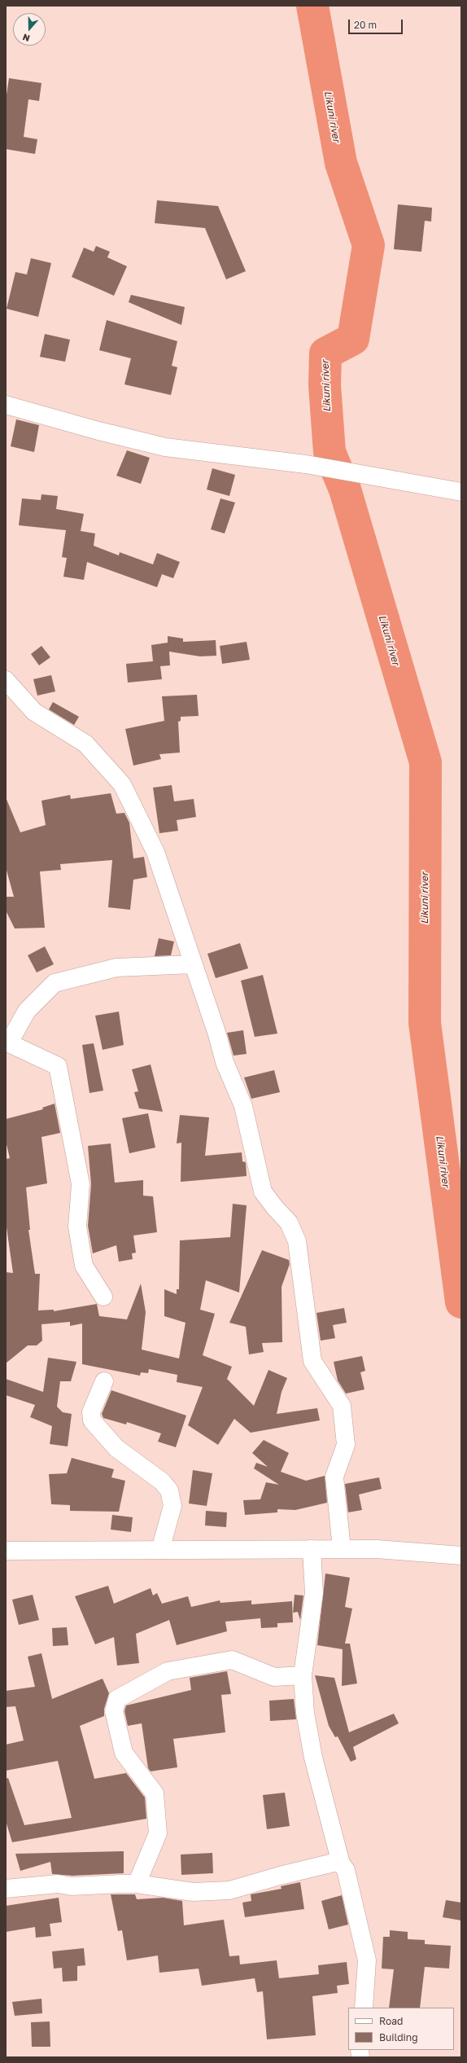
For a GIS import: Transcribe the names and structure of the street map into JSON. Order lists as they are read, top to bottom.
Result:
{
  "water": ["Likuni river"],
  "legend": ["Road", "Building"],
  "scale_bar": "20 m",
  "north": "bottom"
}
